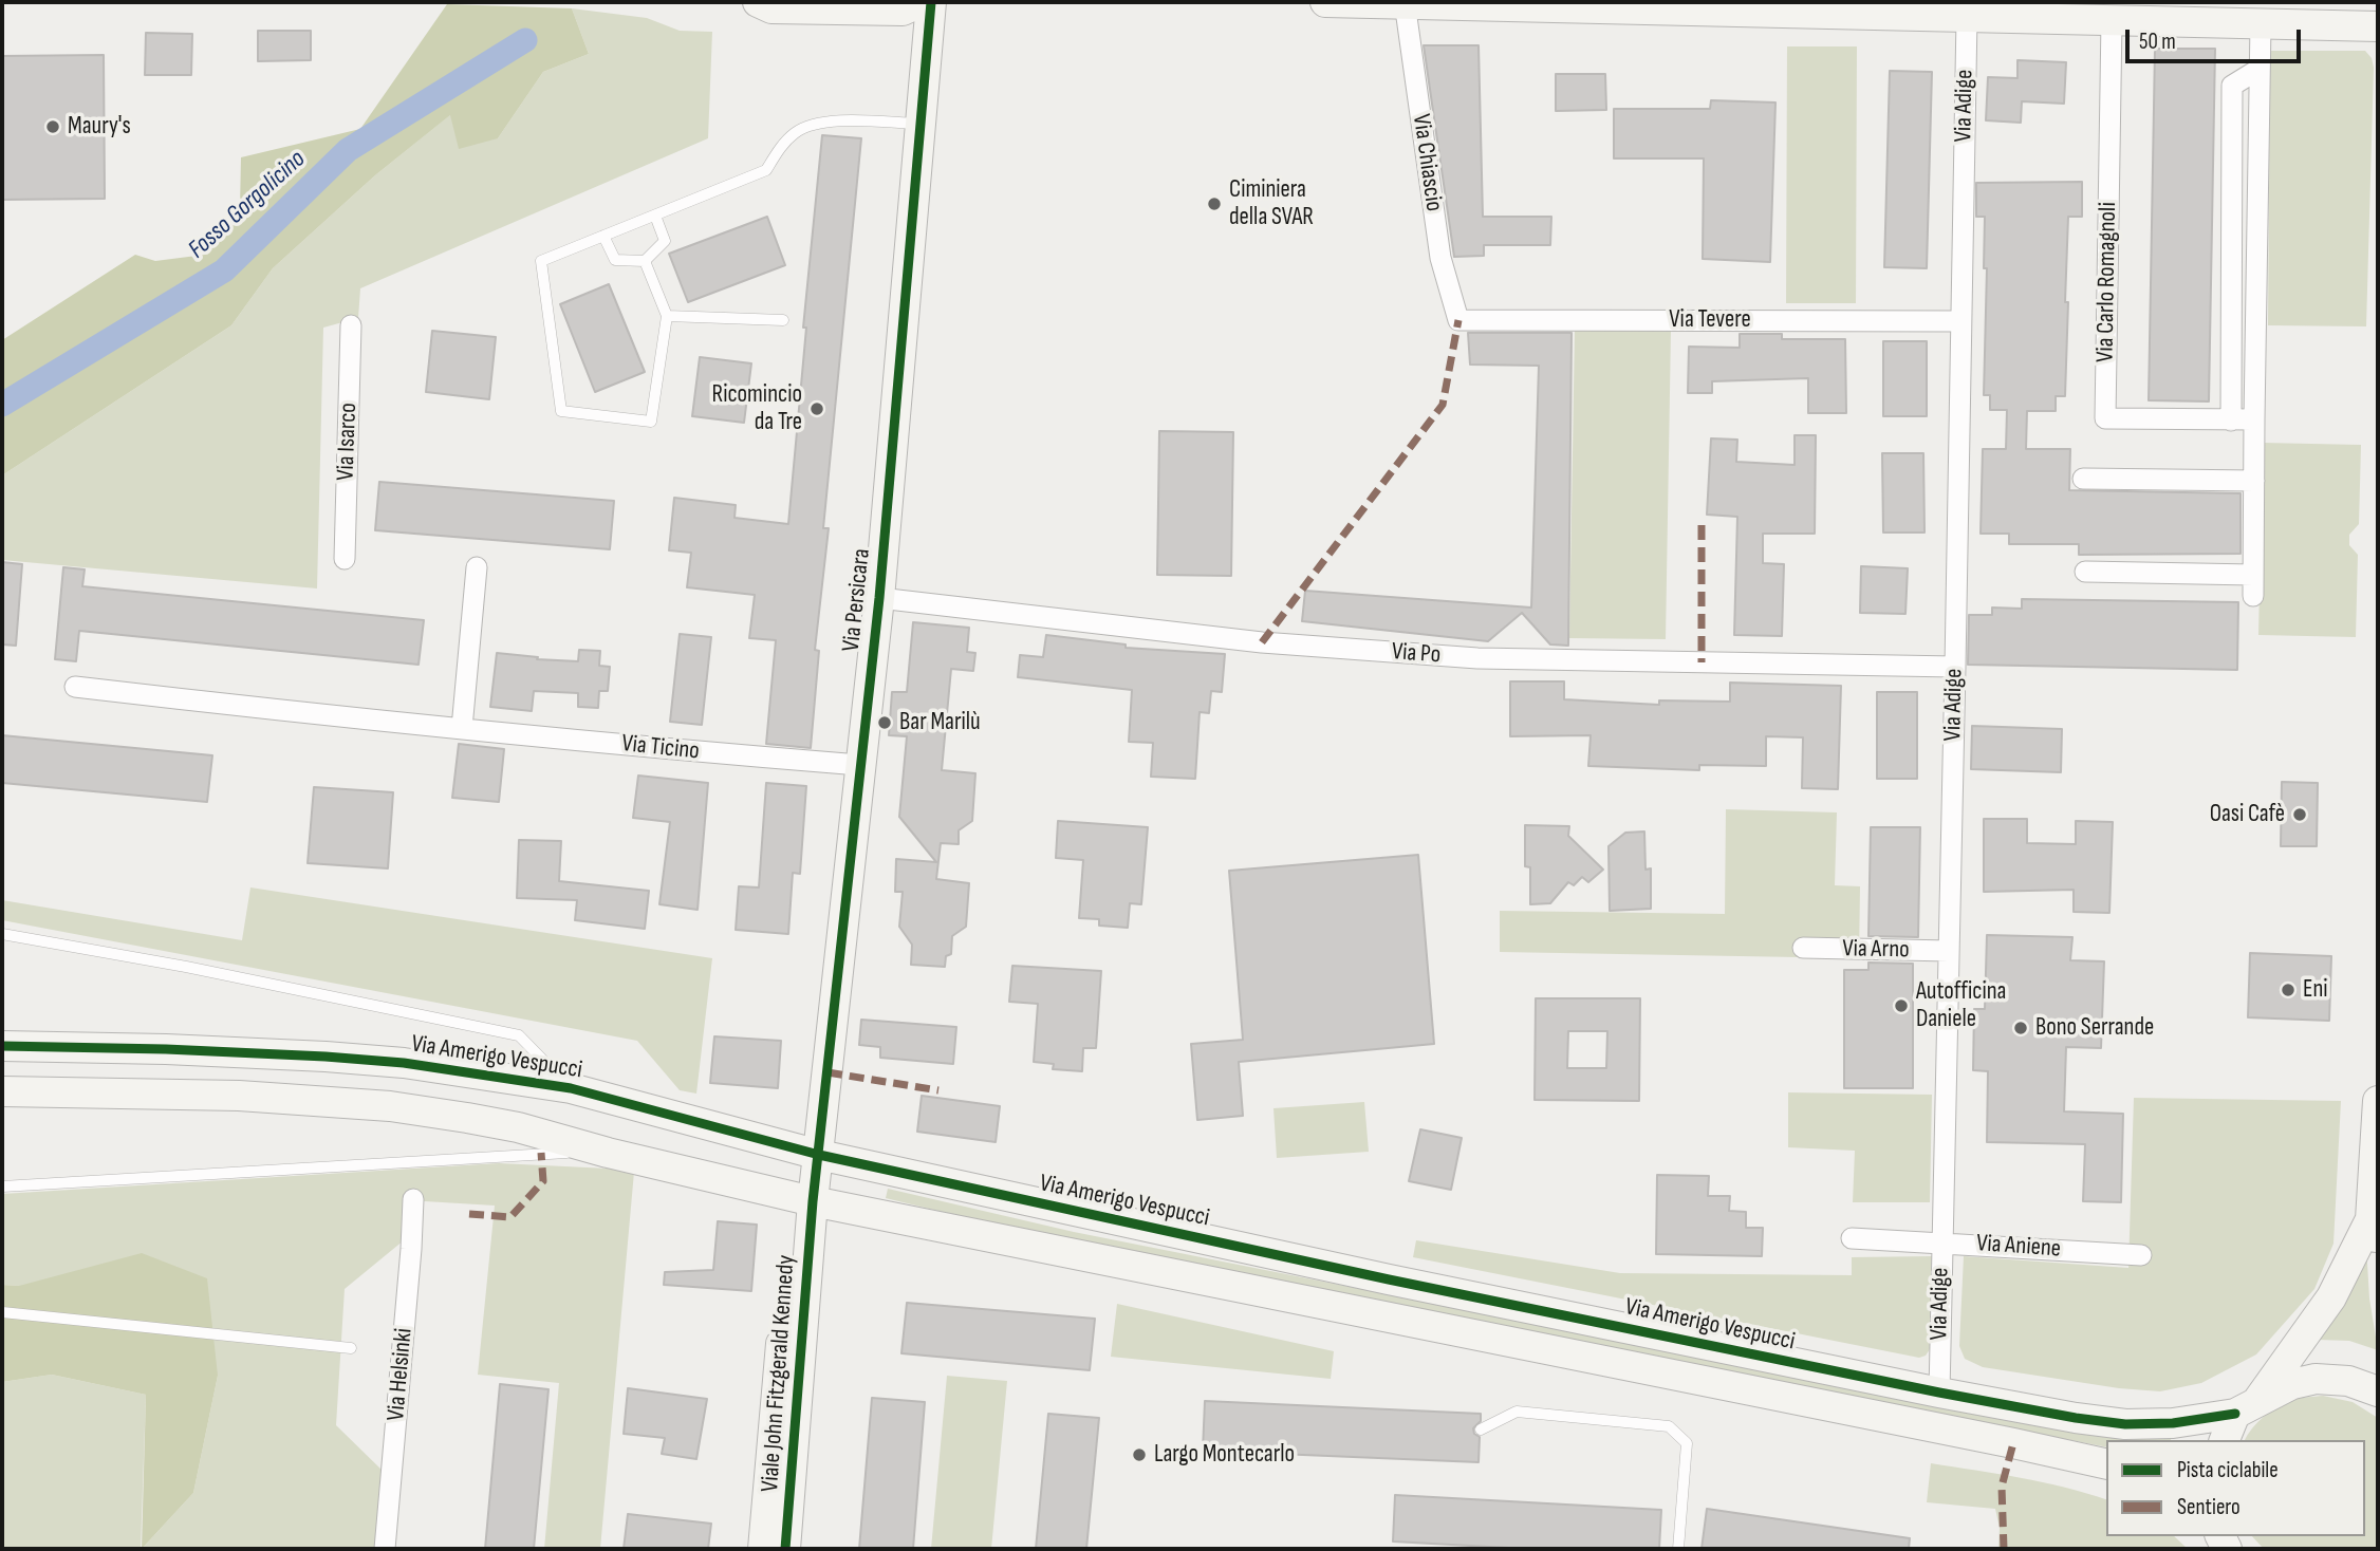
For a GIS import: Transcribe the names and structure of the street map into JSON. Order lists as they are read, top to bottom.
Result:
{
  "streets": {
    "street": [
      "Via Adige",
      "Via Chiascio",
      "Via Carlo Romagnoli",
      "Via Tevere",
      "Via Isarco",
      "Via Persicara",
      "Via Po",
      "Via Ticino",
      "Via Arno",
      "Via Amerigo Vespucci",
      "Via Aniene",
      "Viale John Fitzgerald Kennedy",
      "Via Helsinki"
    ]
  },
  "crossings": [
    ["Via Adige", "Via Tevere"],
    ["Via Adige", "Via Po"],
    ["Via Adige", "Via Arno"],
    ["Via Adige", "Via Amerigo Vespucci"],
    ["Via Adige", "Via Aniene"],
    ["Via Chiascio", "Via Tevere"],
    ["Via Persicara", "Via Po"],
    ["Via Persicara", "Via Ticino"],
    ["Via Persicara", "Via Amerigo Vespucci"],
    ["Via Persicara", "Viale John Fitzgerald Kennedy"]
  ],
  "water": ["Fosso Gorgolicino"],
  "places": [
    "Maury's",
    "Ciminiera della SVAR",
    "Ricomincio da Tre",
    "Bar Marilù",
    "Oasi Cafè",
    "Eni",
    "Autofficina Daniele",
    "Bono Serrande",
    "Largo Montecarlo"
  ],
  "legend": ["Pista ciclabile", "Sentiero"],
  "scale_bar": "50 m"
}
